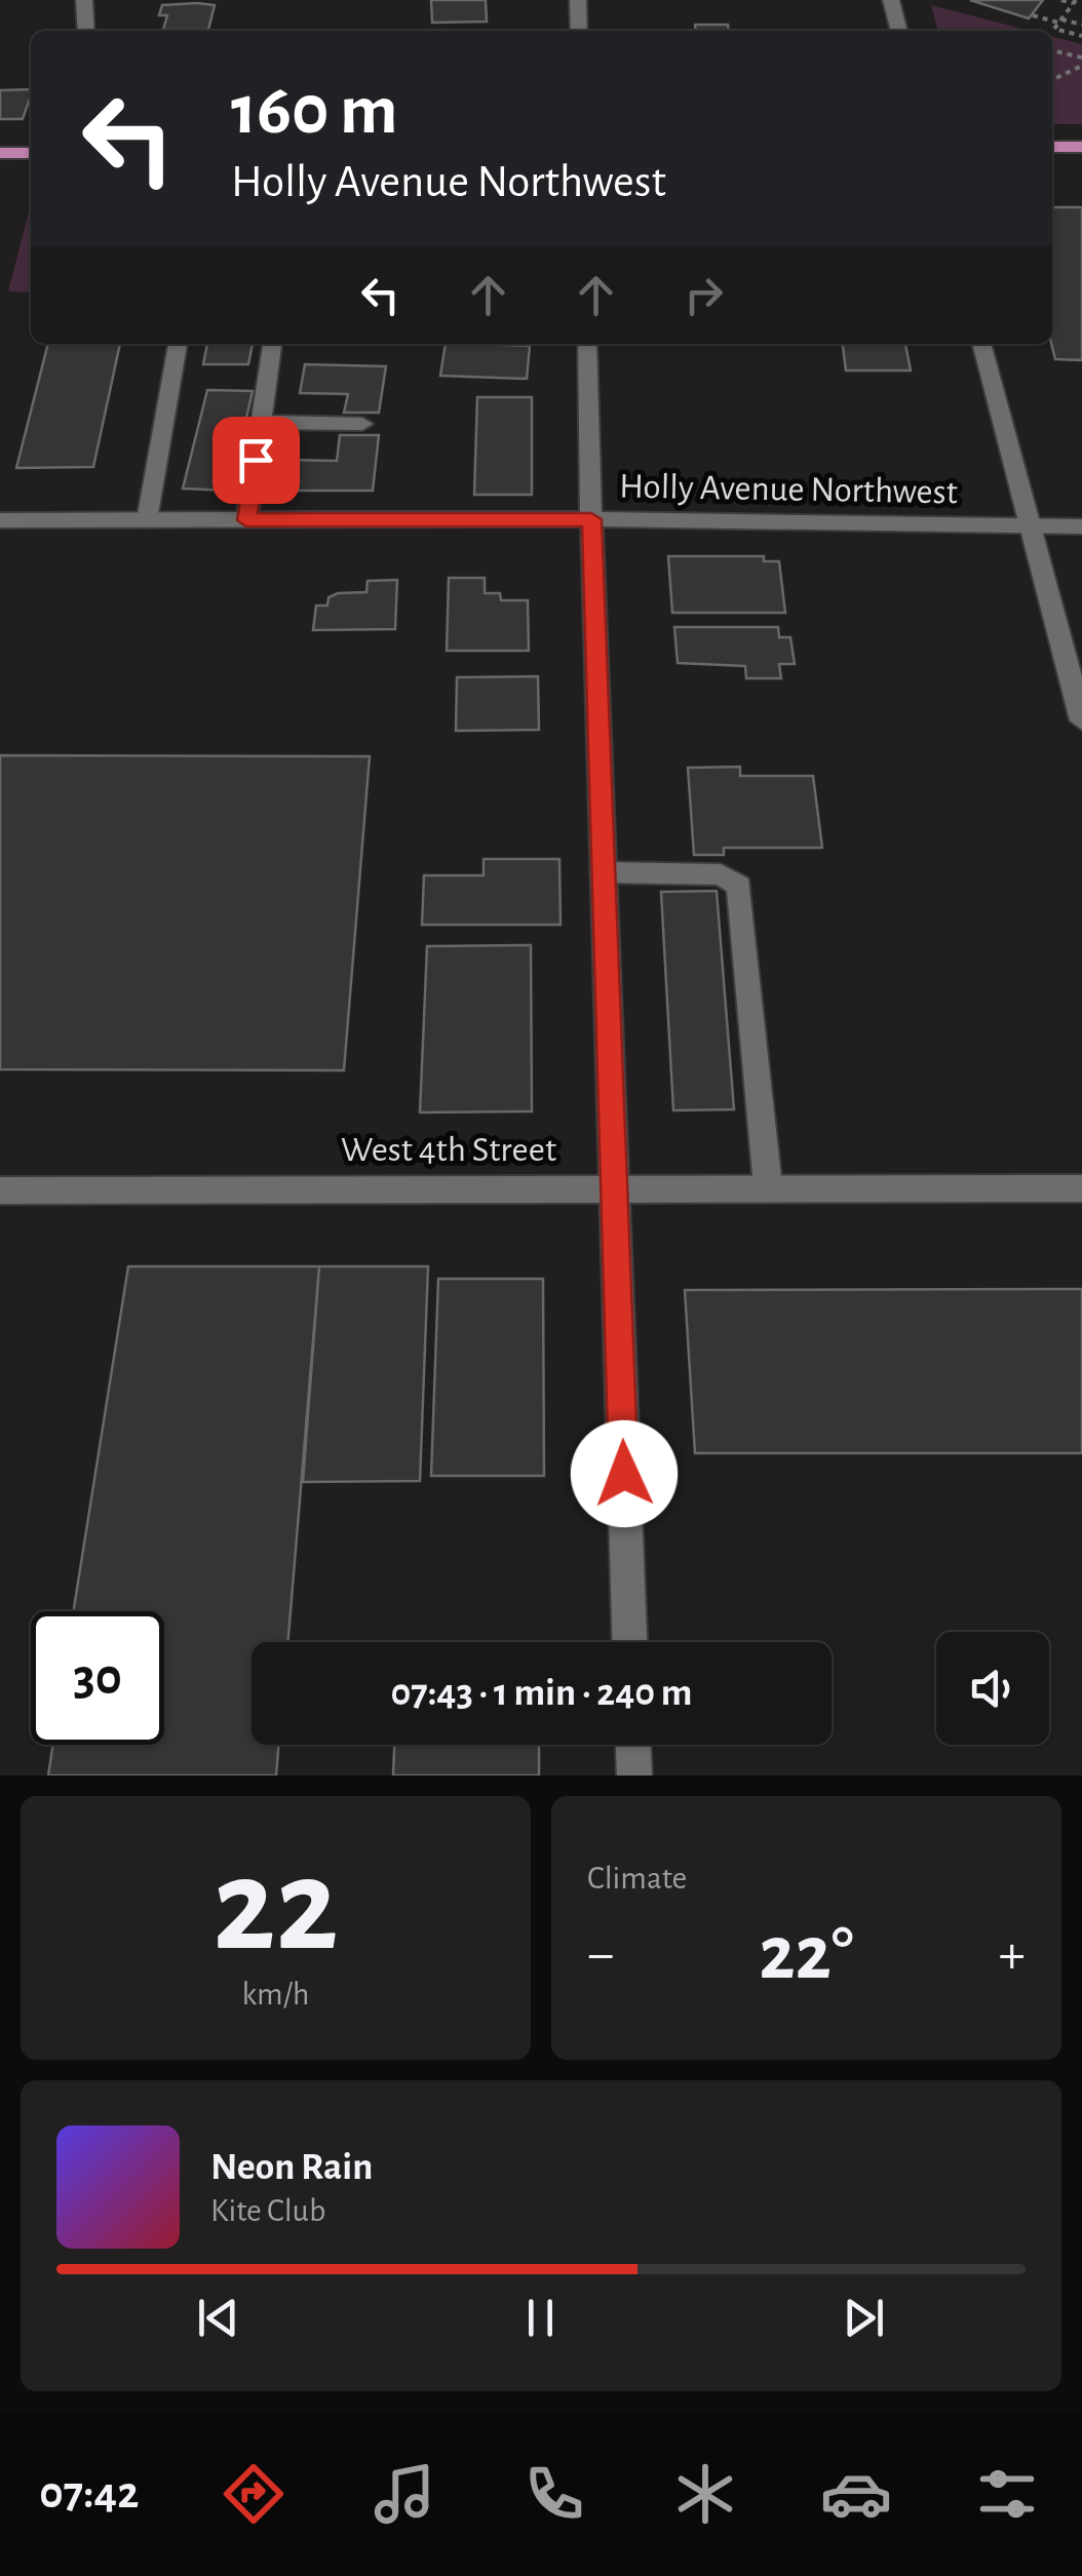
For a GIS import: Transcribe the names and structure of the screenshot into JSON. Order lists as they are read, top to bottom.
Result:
{
  "streets": {
    "street": ["Holly Avenue Northwest", "West 4th Street"]
  },
  "page": {
    "turn": ["160 m", "Holly Avenue Northwest"],
    "limit": "30",
    "trip": "07:43 · 1 min · 240 m",
    "tile": [
      ["22", "km/h"],
      "Climate"
    ],
    "heat": ["−", "22°", "+"],
    "song": ["Neon Rain", "Kite Club"],
    "tabs": "07:42"
  }
}
